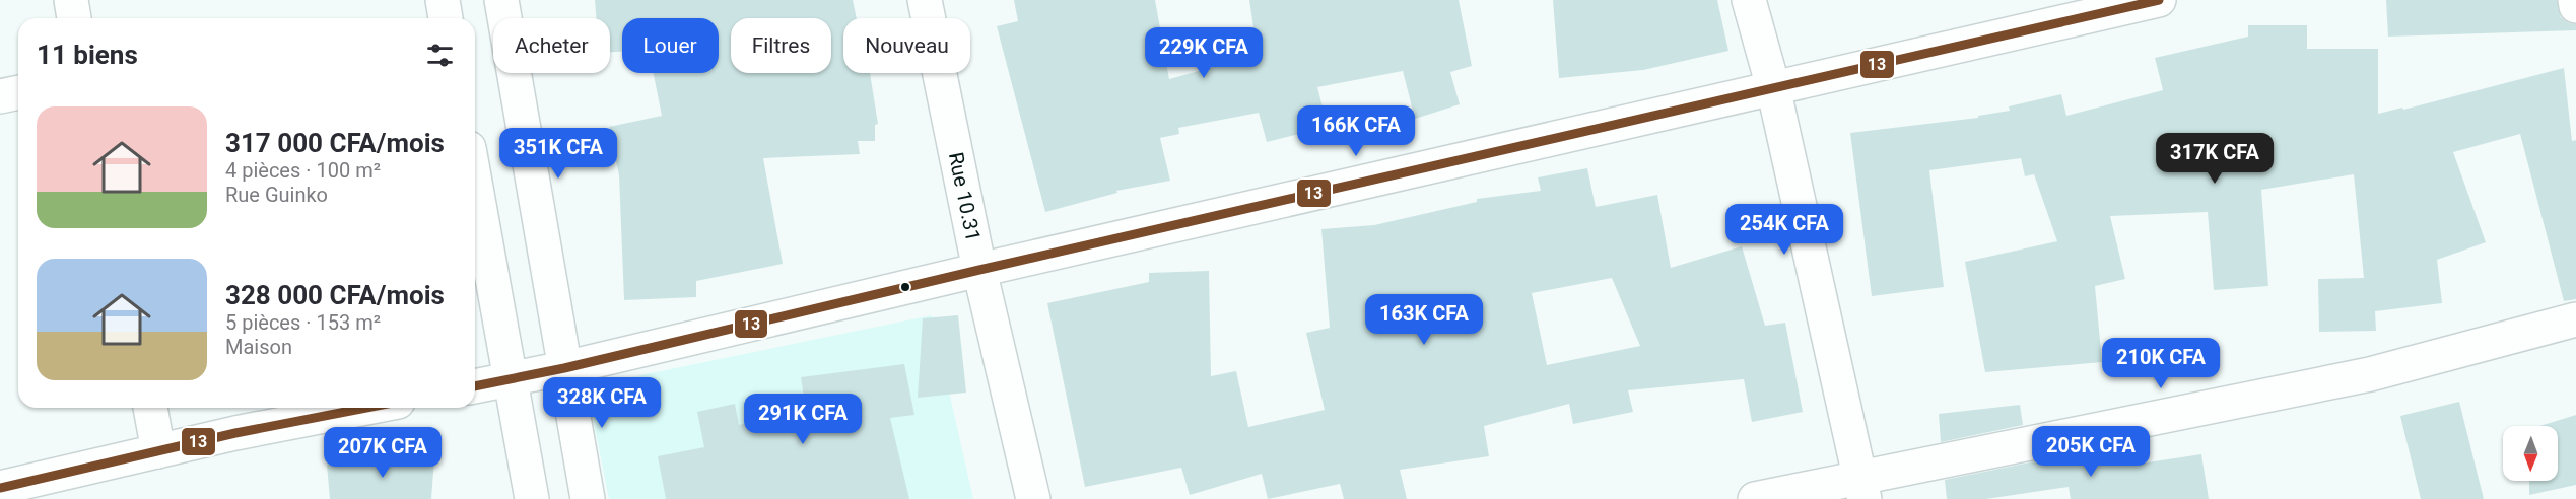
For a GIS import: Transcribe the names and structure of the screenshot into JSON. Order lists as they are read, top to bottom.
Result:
{
  "streets": {
    "street": ["Rue 10.31"]
  },
  "lines": ["transit line 13"],
  "north": "bottom",
  "page": {
    "chip": [
      "Acheter",
      "Louer",
      "Filtres",
      "Nouveau"
    ],
    "heading": "11 biens",
    "price": [
      "229K CFA",
      "166K CFA",
      "351K CFA",
      "317K CFA",
      "254K CFA",
      "163K CFA",
      "210K CFA",
      "328K CFA",
      "291K CFA",
      "205K CFA",
      "207K CFA"
    ],
    "list": [
      {
        "name": "317 000 CFA/mois",
        "note": "4 pièces · 100 m² · Rue Guinko"
      },
      {
        "name": "328 000 CFA/mois",
        "note": "5 pièces · 153 m² · Maison"
      }
    ]
  }
}
